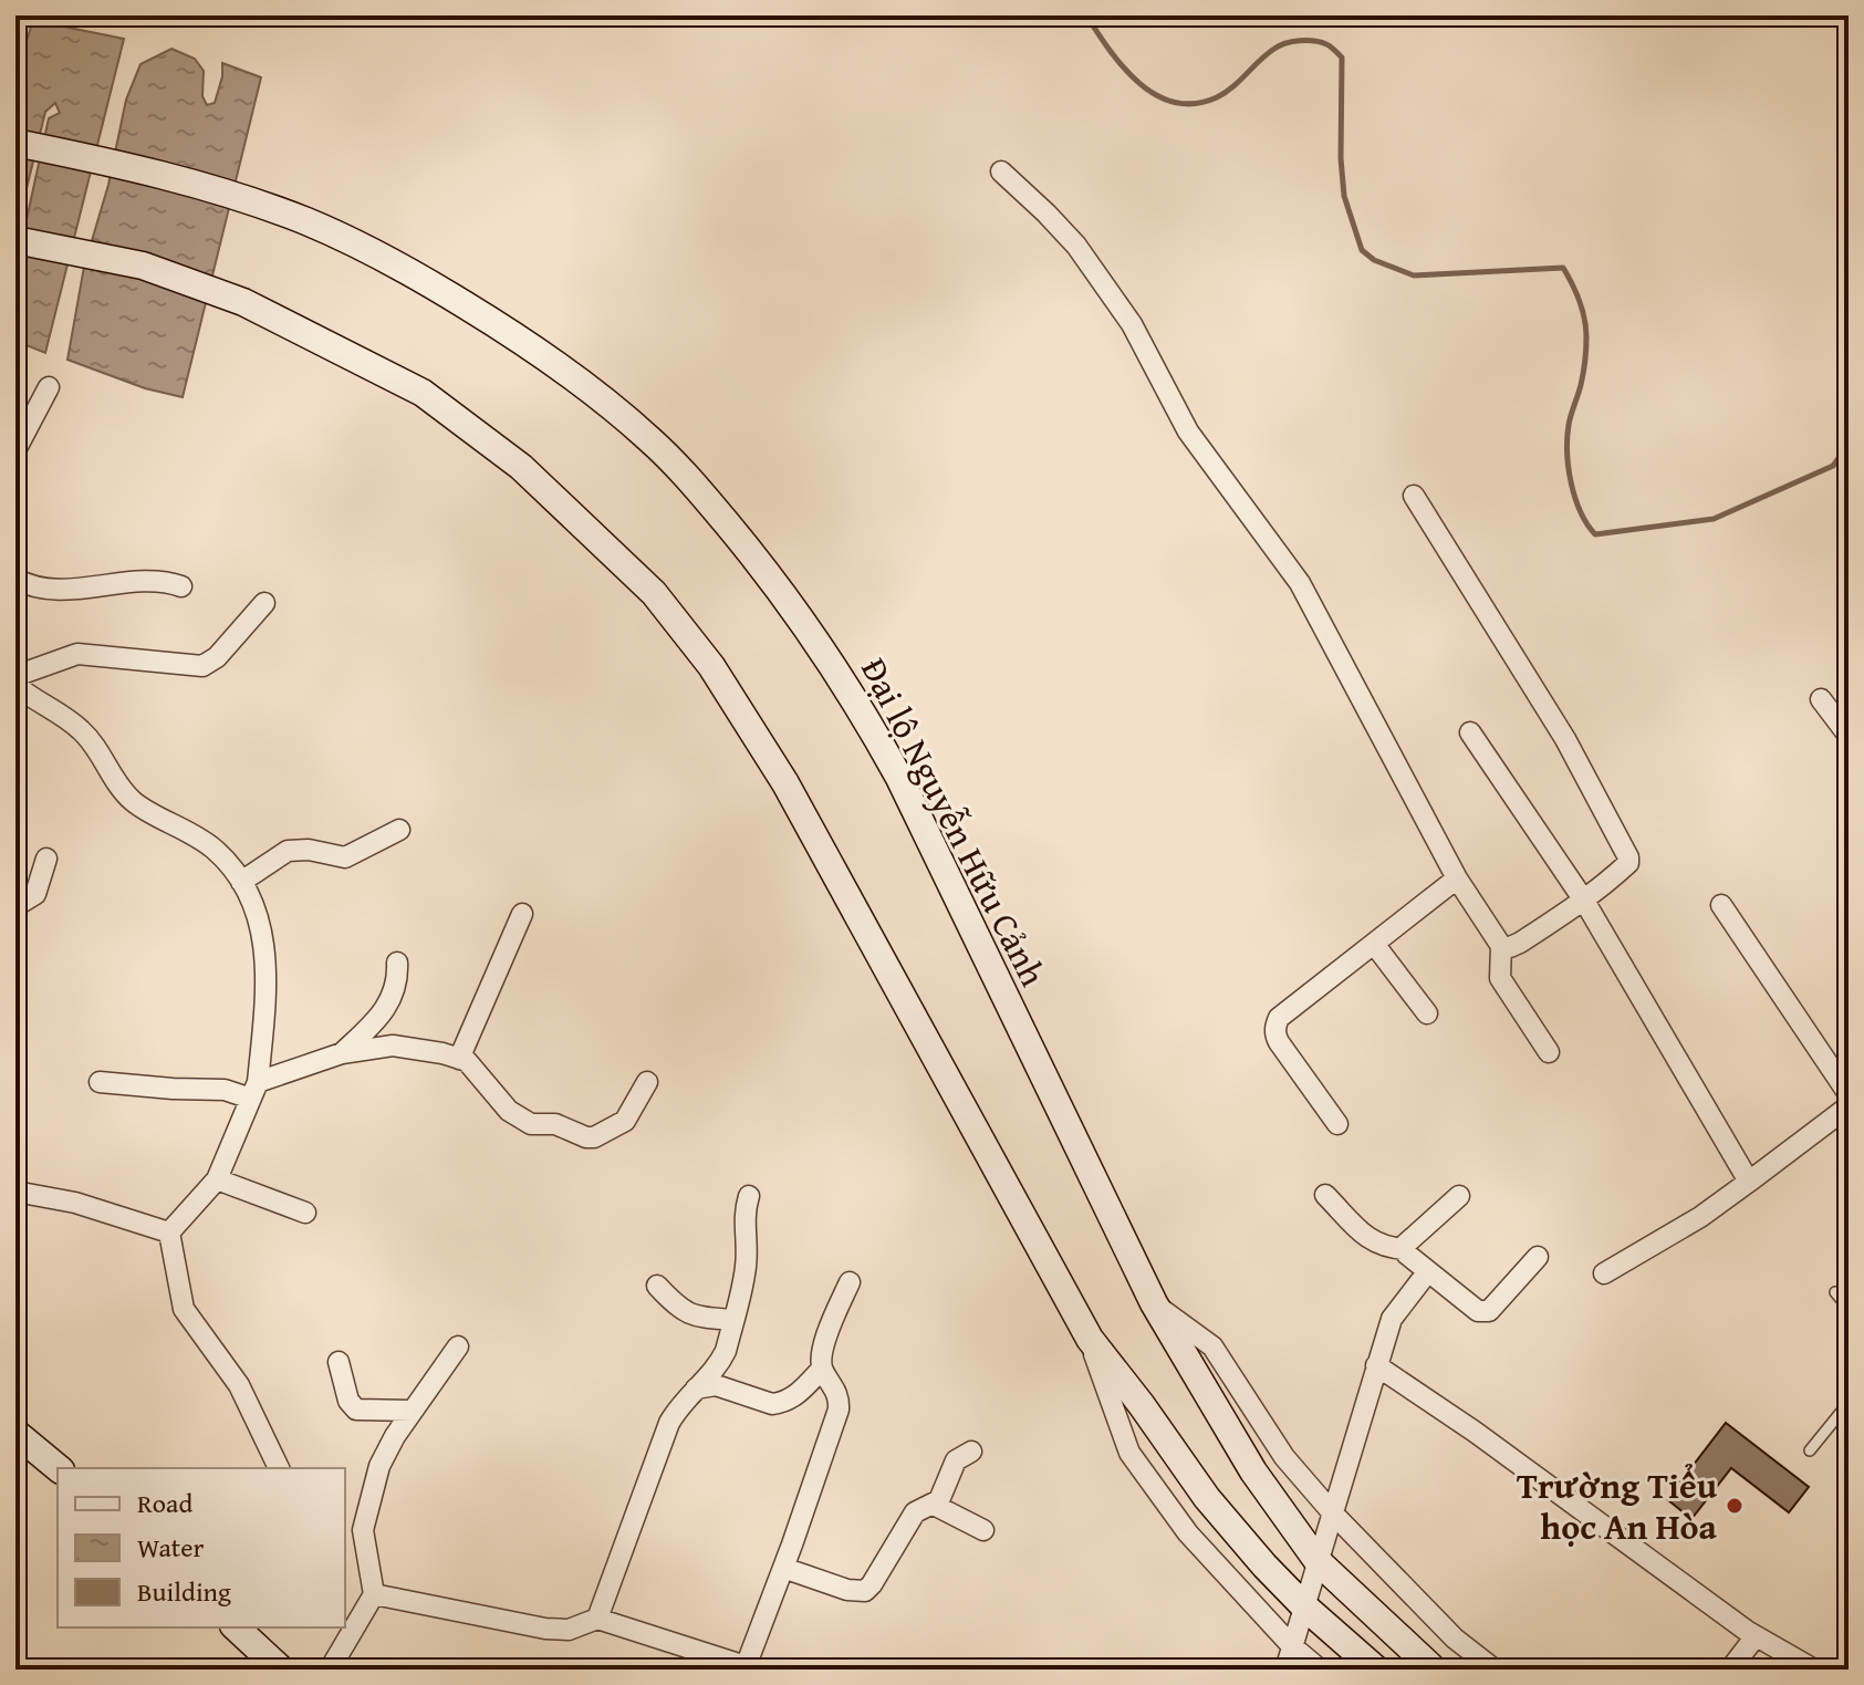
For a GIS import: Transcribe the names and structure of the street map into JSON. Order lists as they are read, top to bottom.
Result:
{
  "streets": {
    "main road": ["Đại lộ Nguyễn Hữu Cảnh"]
  },
  "places": ["Trường Tiểu học An Hòa"],
  "legend": ["Road", "Water", "Building"]
}
